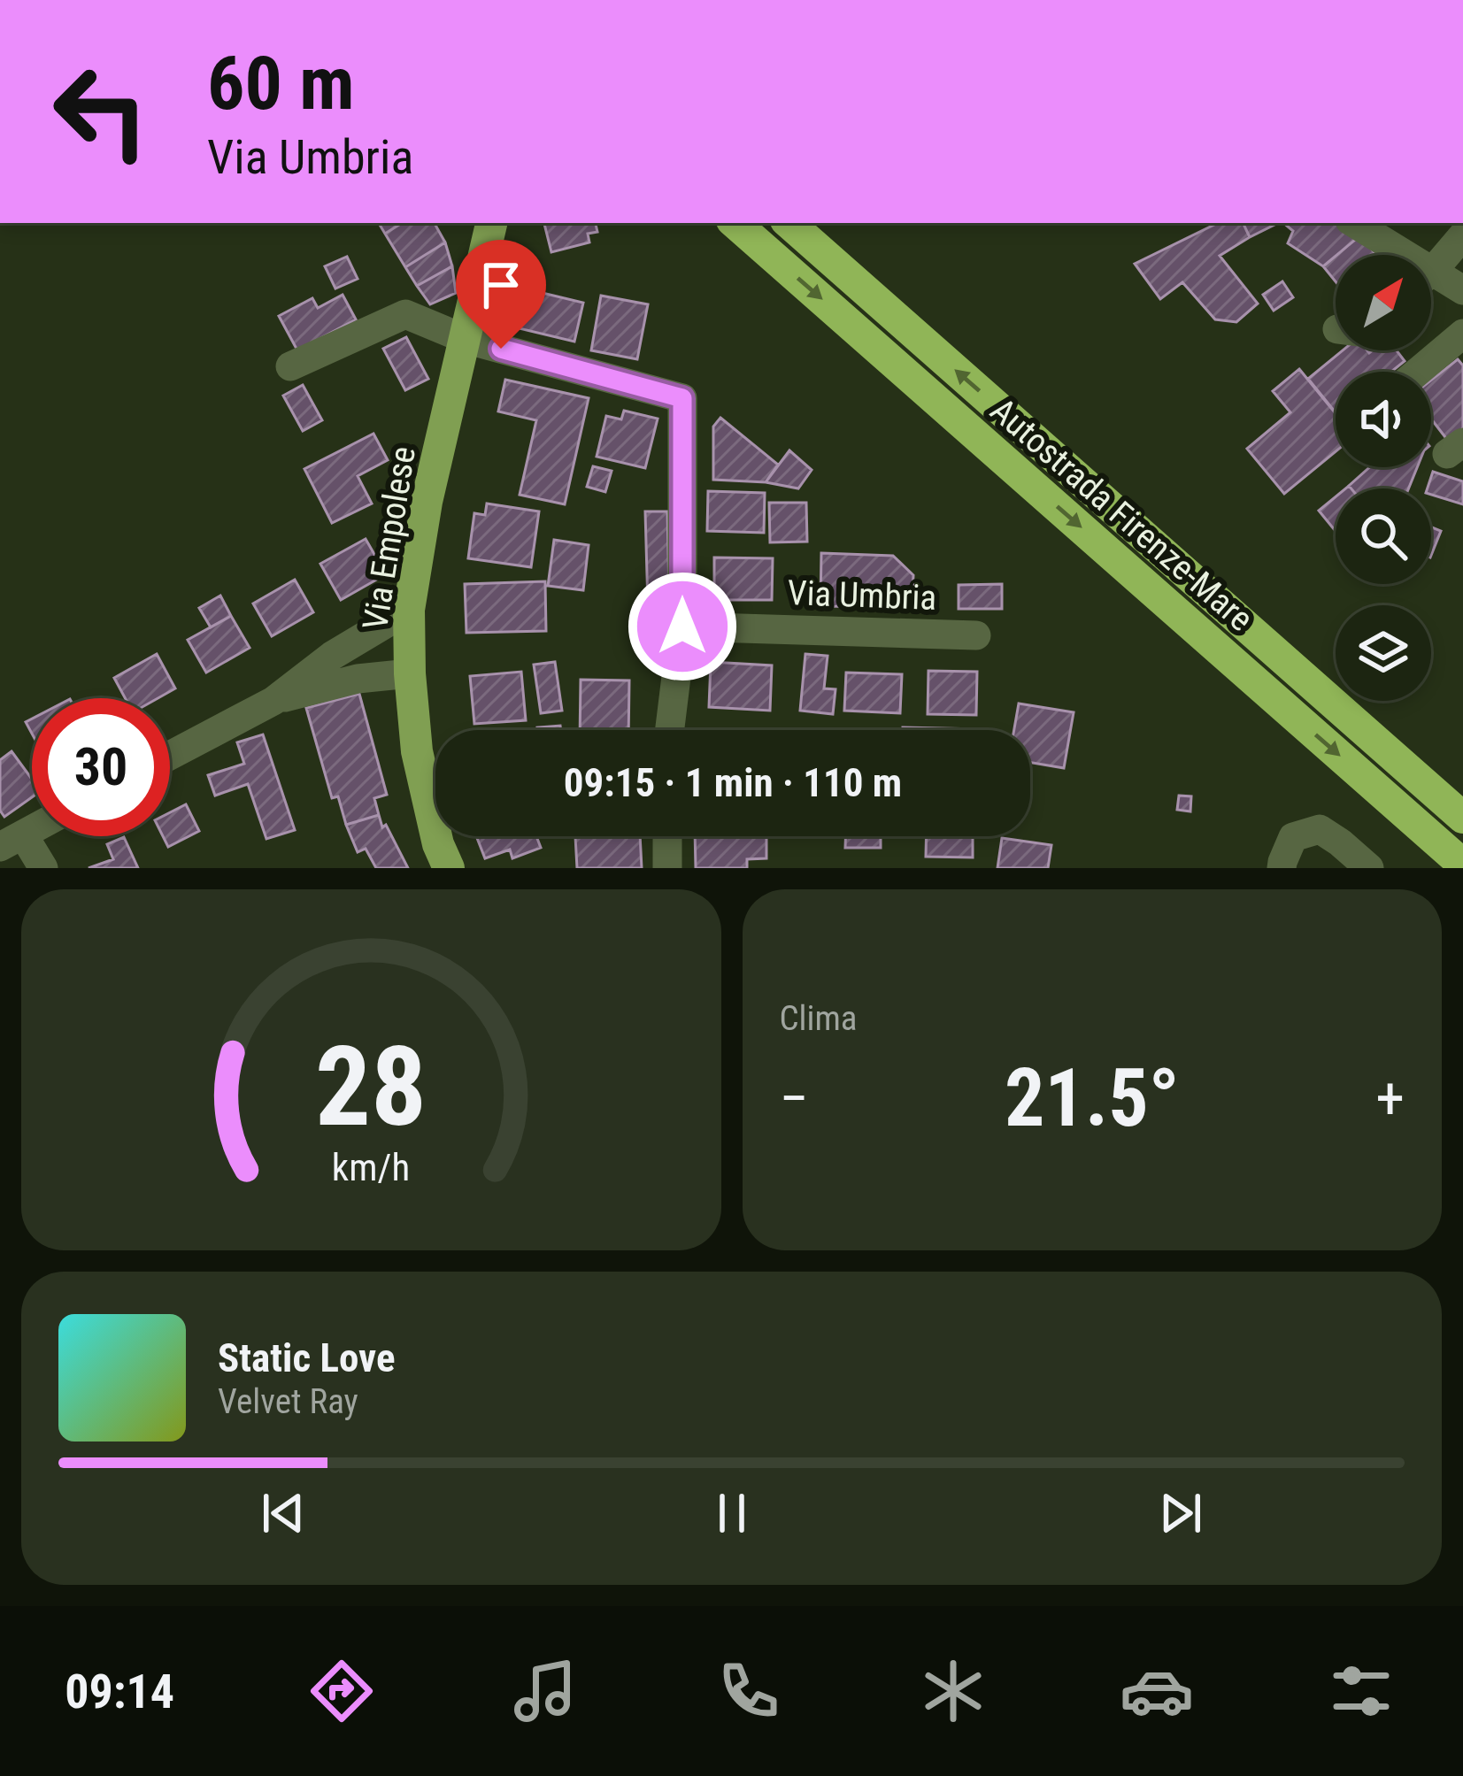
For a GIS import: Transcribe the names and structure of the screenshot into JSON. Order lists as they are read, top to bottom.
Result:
{
  "streets": {
    "highway": ["Autostrada Firenze-Mare"],
    "main road": ["Via Empolese"],
    "street": ["Via Umbria"]
  },
  "north": "top right",
  "page": {
    "turn": ["60 m", "Via Umbria"],
    "limit": "30",
    "trip": "09:15 · 1 min · 110 m",
    "tile": "Clima",
    "heat": ["−", "21.5°", "+"],
    "song": ["Static Love", "Velvet Ray"],
    "tabs": "09:14",
    "gauge": ["28", "km/h"]
  }
}
